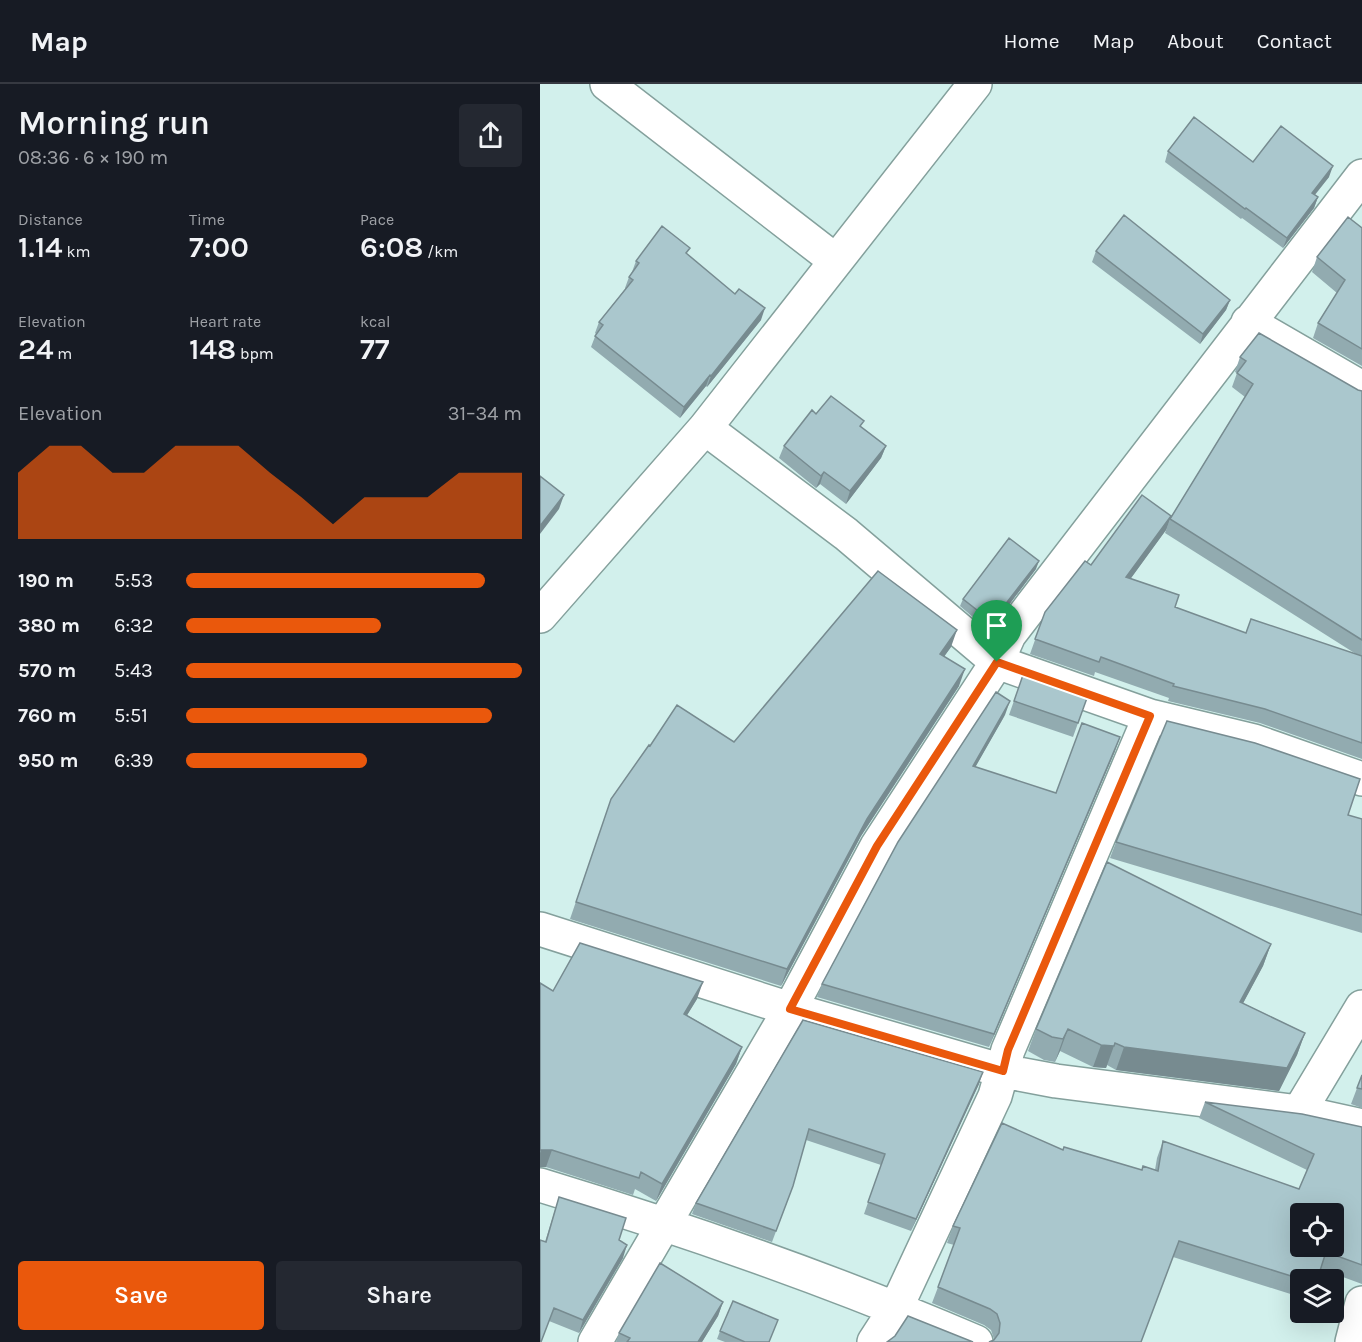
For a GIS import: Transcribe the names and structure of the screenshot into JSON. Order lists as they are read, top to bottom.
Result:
{
  "page": {
    "header": "Map",
    "nav": [
      "Home",
      "Map",
      "About",
      "Contact"
    ],
    "heading": ["Morning run", "08:36 · 6 × 190 m"],
    "stats": [
      ["Distance", "1.14 km"],
      ["Time", "7:00"],
      ["Pace", "6:08 /km"],
      ["Elevation", "24 m"],
      ["Heart rate", "148 bpm"],
      ["kcal", "77"]
    ],
    "chart": ["Elevation", "31–34 m"],
    "list": [
      {
        "name": "190 m",
        "note": "5:53"
      },
      {
        "name": "380 m",
        "note": "6:32"
      },
      {
        "name": "570 m",
        "note": "5:43"
      },
      {
        "name": "760 m",
        "note": "5:51"
      },
      {
        "name": "950 m",
        "note": "6:39"
      }
    ],
    "buttons": ["Save", "Share"]
  }
}
